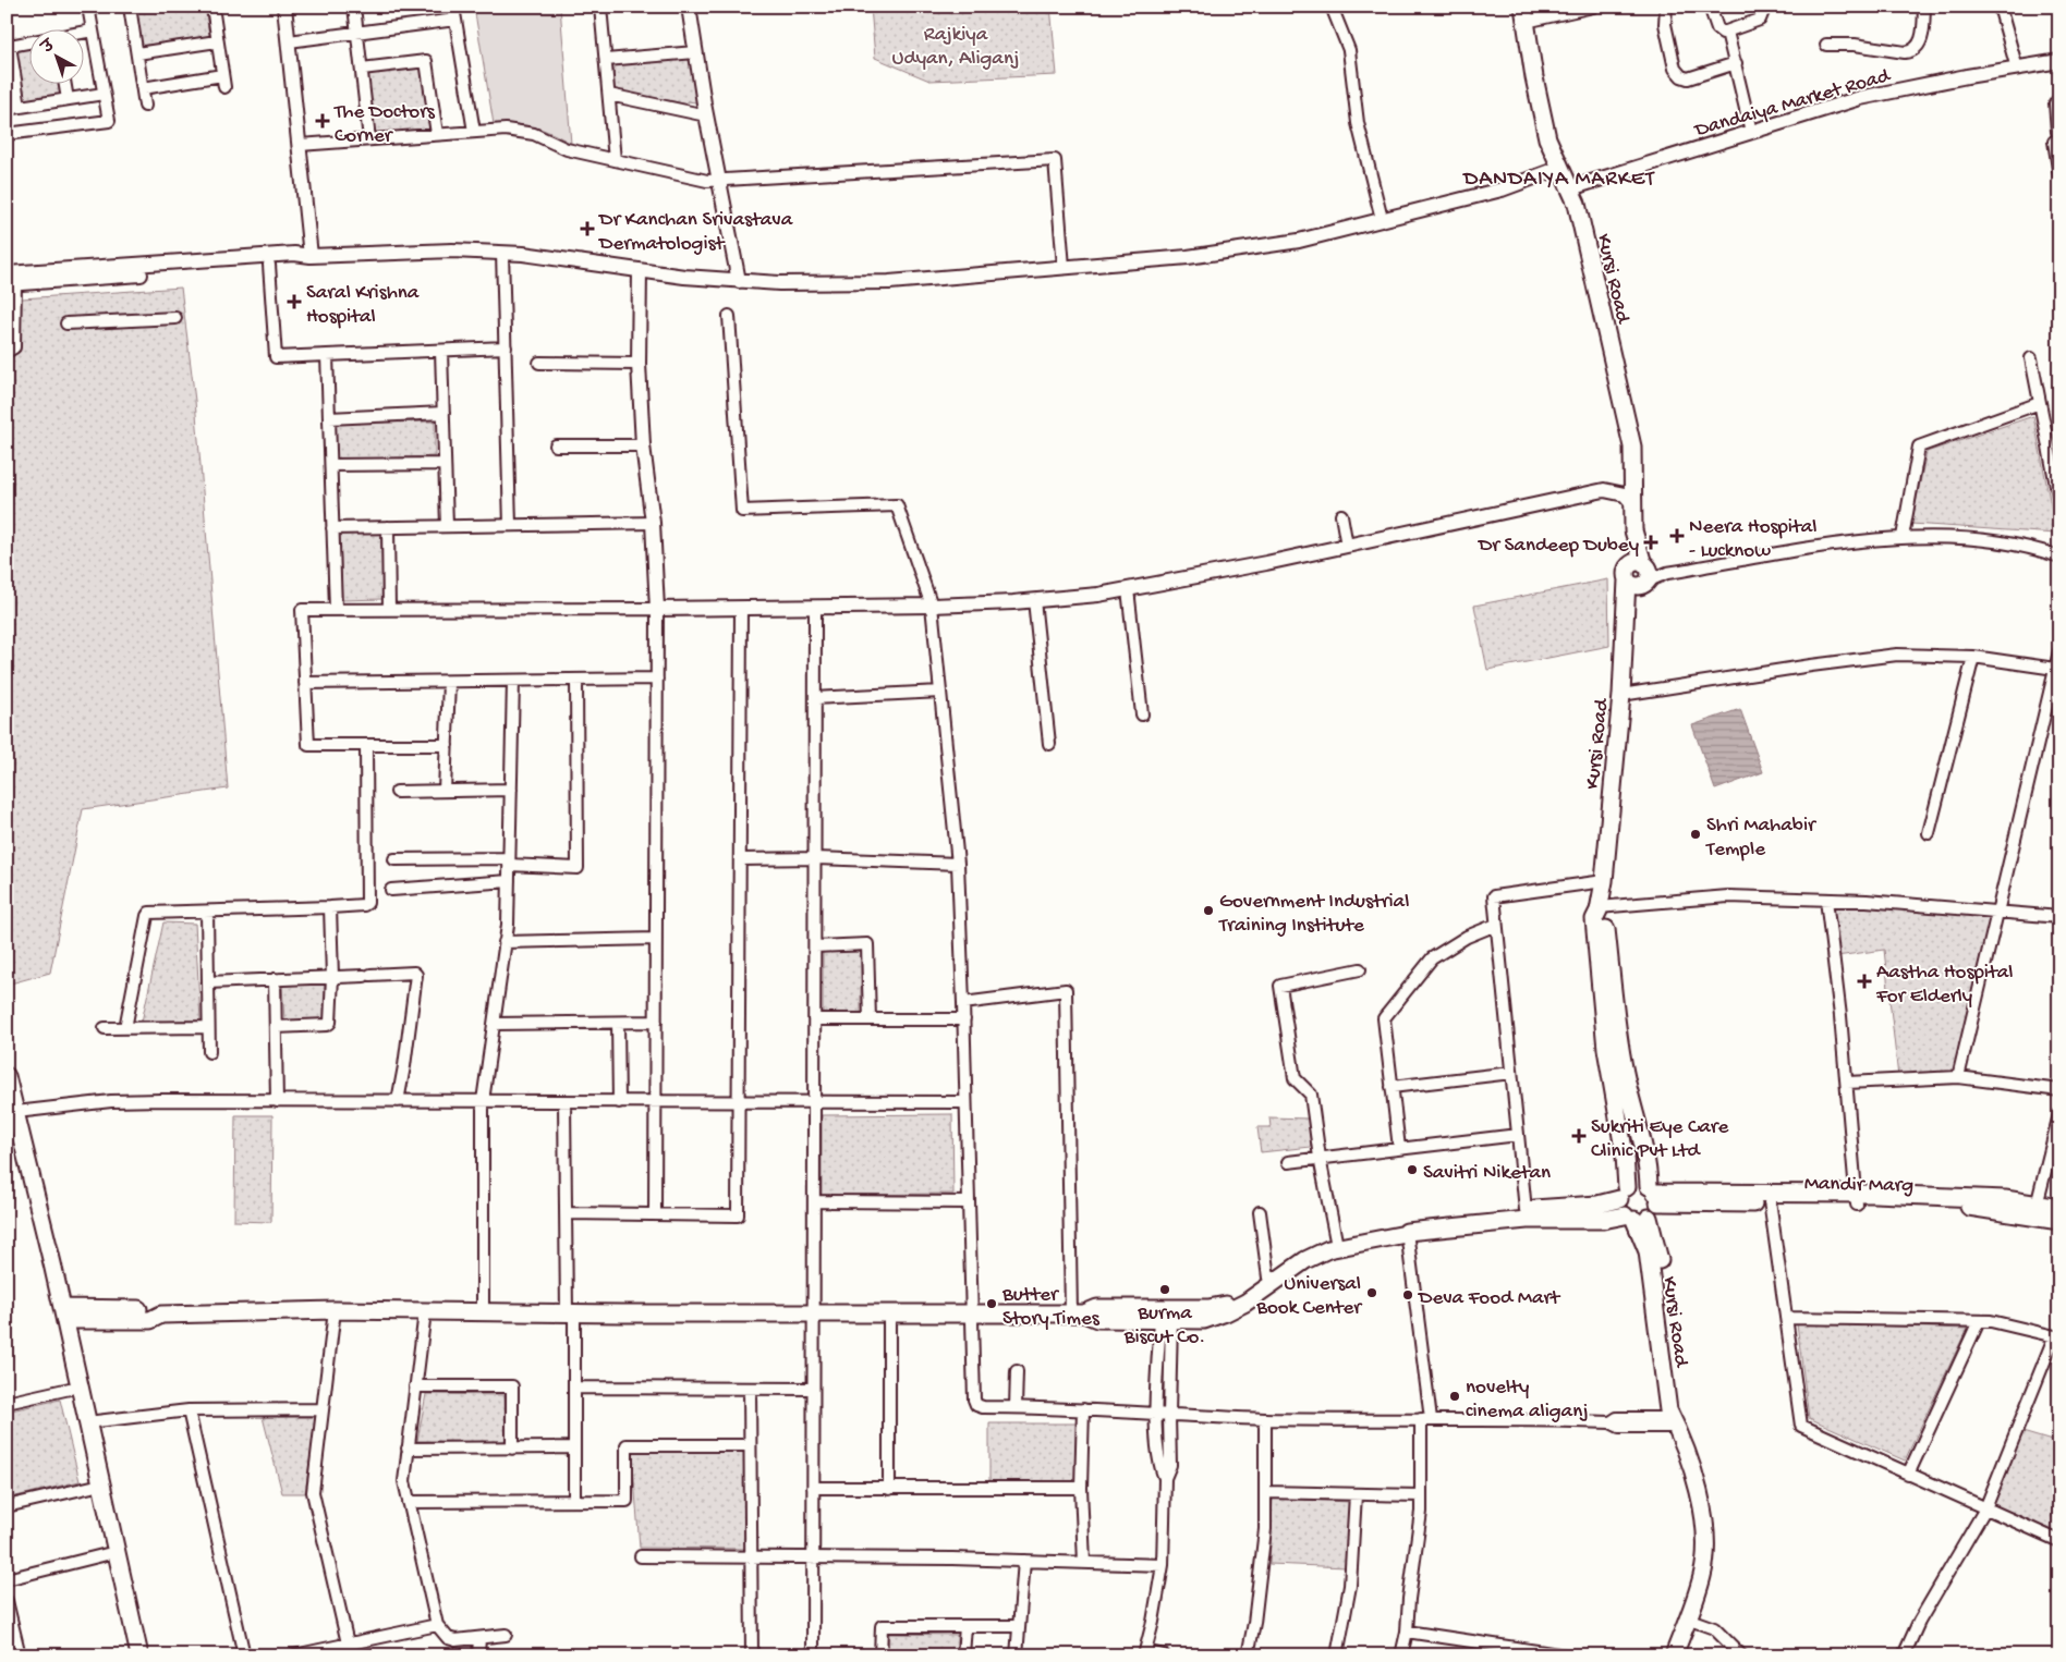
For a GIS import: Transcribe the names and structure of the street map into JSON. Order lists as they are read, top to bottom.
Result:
{
  "streets": {
    "main road": ["Kursi Road"],
    "street": ["Dandaiya Market Road"]
  },
  "crossings": [
    ["Dandaiya Market Road", "Kursi Road"]
  ],
  "districts": ["DANDAIYA MARKET"],
  "parks": ["Rajkiya Udyan, Aliganj"],
  "places": {
    "health": [
      "The Doctors Corner",
      "Dr Kanchan Srivastava Dermatologist",
      "Saral Krishna Hospital",
      "Neera Hospital - Lucknow",
      "Dr Sandeep Dubey",
      "Aastha Hospital For Elderly",
      "Sukriti Eye Care Clinic Pvt Ltd"
    ],
    "other": [
      "Shri Mahabir Temple",
      "Government Industrial Training Institute",
      "Savitri Niketan",
      "Burma Biscut Co.",
      "Universal Book Center",
      "Deva Food Mart",
      "Butter Story Times",
      "novelty cinema aliganj"
    ]
  },
  "north": "top left"
}
